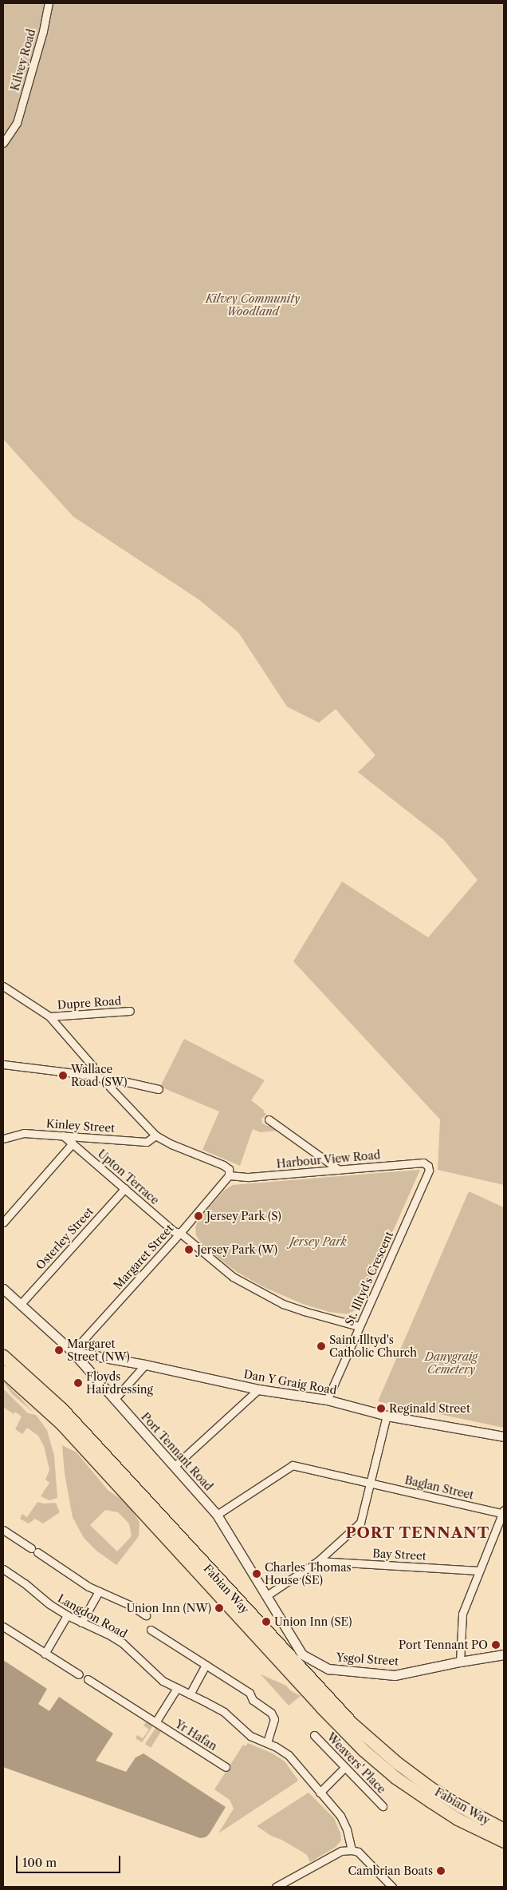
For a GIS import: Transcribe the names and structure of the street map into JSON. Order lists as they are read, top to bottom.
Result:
{
  "streets": {
    "highway": ["Fabian Way"],
    "street": [
      "Kilvey Road",
      "Dupre Road",
      "Kinley Street",
      "Harbour View Road",
      "Upton Terrace",
      "Osterley Street",
      "Margaret Street",
      "St. Illtyd's Crescent",
      "Dan Y Graig Road",
      "Port Tennant Road",
      "Baglan Street",
      "Bay Street",
      "Langdon Road",
      "Ysgol Street",
      "Yr Hafan",
      "Weavers' Place"
    ]
  },
  "crossings": [
    ["Kinley Street", "Upton Terrace"],
    ["Harbour View Road", "Margaret Street"],
    ["Harbour View Road", "St. Illtyd's Crescent"],
    ["Upton Terrace", "Osterley Street"],
    ["Upton Terrace", "Margaret Street"],
    ["Upton Terrace", "St. Illtyd's Crescent"],
    ["Osterley Street", "Port Tennant Road"],
    ["Margaret Street", "Dan Y Graig Road"],
    ["Margaret Street", "Port Tennant Road"],
    ["St. Illtyd's Crescent", "Dan Y Graig Road"],
    ["Dan Y Graig Road", "Port Tennant Road"],
    ["Port Tennant Road", "Baglan Street"],
    ["Port Tennant Road", "Ysgol Street"]
  ],
  "districts": ["PORT TENNANT"],
  "parks": ["Kilvey Community Woodland", "Jersey Park", "Danygraig Cemetery"],
  "places": [
    "Wallace Road (SW)",
    "Jersey Park (S)",
    "Jersey Park (W)",
    "Saint Illtyd's Catholic Church",
    "Margaret Street (NW)",
    "Floyds Hairdressing",
    "Reginald Street",
    "Charles Thomas House (SE)",
    "Union Inn (NW)",
    "Union Inn (SE)",
    "Port Tennant PO",
    "Cambrian Boats"
  ],
  "scale_bar": "100 m"
}
